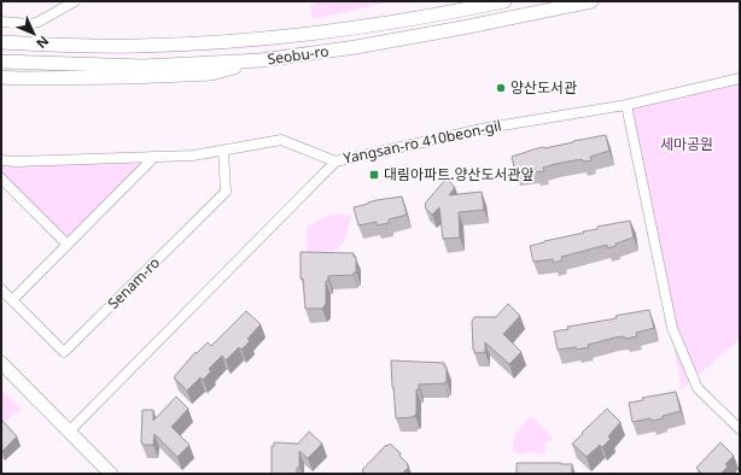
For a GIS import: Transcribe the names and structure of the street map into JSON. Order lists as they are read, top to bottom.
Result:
{
  "streets": {
    "main road": ["Seobu-ro"],
    "street": ["Yangsan-ro 410beon-gil", "Senam-ro"]
  },
  "parks": ["세마공원"],
  "places": {
    "other": ["양산도서관"],
    "transit": ["대림아파트.양산도서관앞"]
  },
  "north": "bottom right"
}
